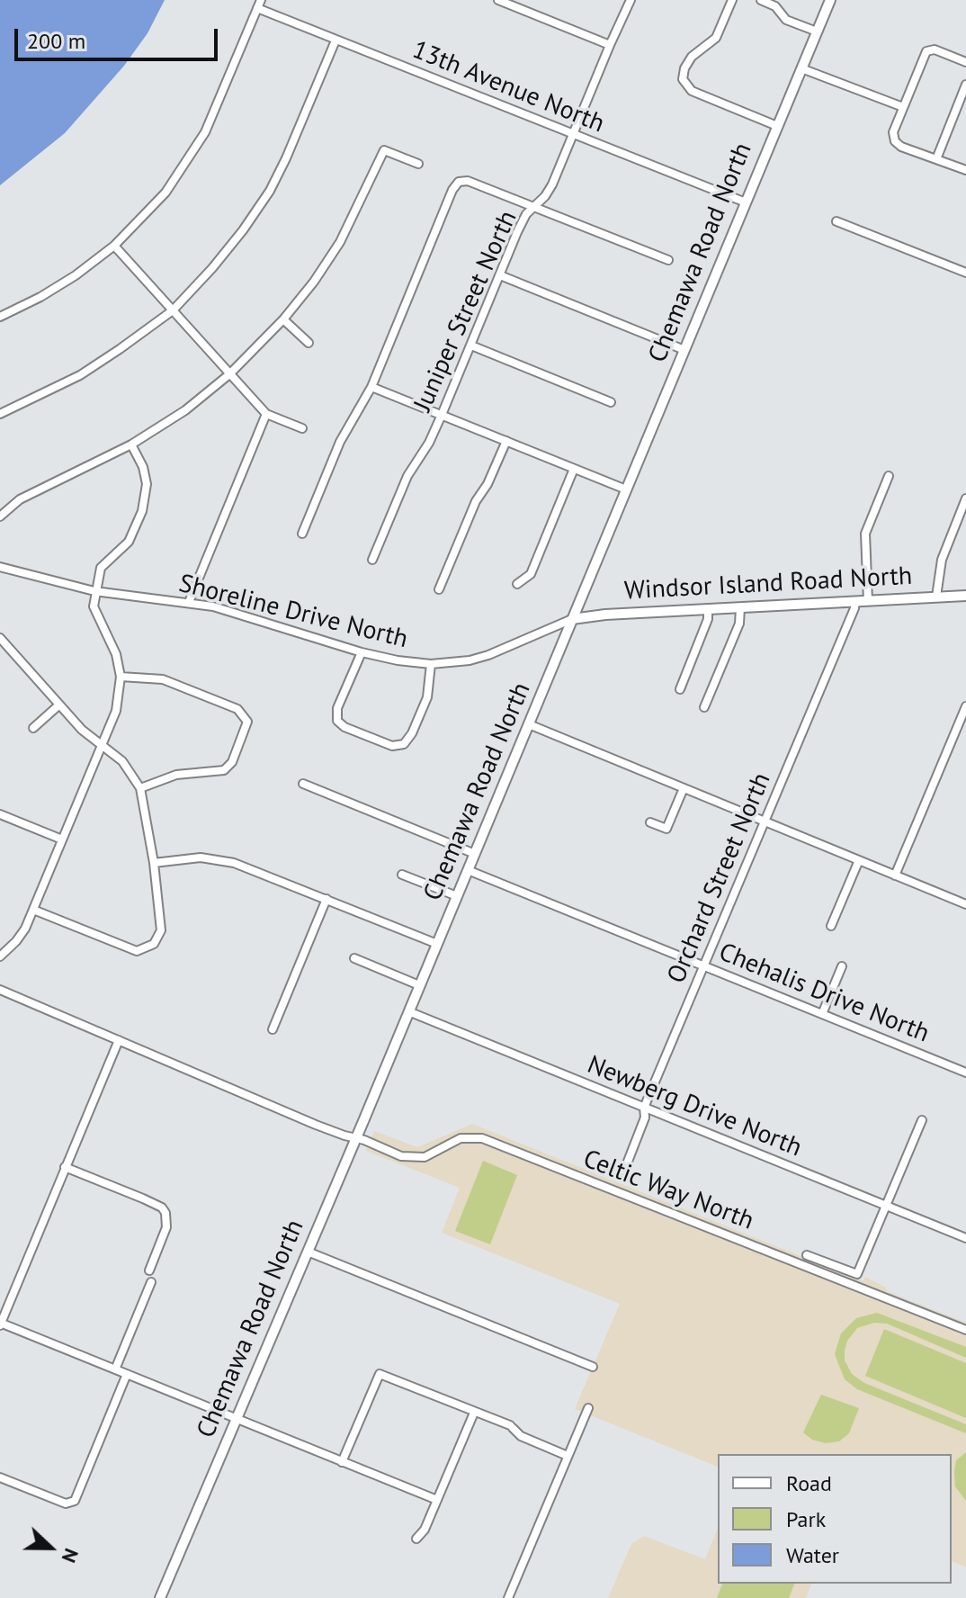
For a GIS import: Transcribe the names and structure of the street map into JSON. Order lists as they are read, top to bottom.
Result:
{
  "streets": {
    "street": [
      "13th Avenue North",
      "Chemawa Road North",
      "Juniper Street North",
      "Windsor Island Road North",
      "Shoreline Drive North",
      "Orchard Street North",
      "Chehalis Drive North",
      "Newberg Drive North",
      "Celtic Way North"
    ]
  },
  "crossings": [
    ["13th Avenue North", "Chemawa Road North"],
    ["13th Avenue North", "Juniper Street North"],
    ["Chemawa Road North", "Windsor Island Road North"],
    ["Chemawa Road North", "Shoreline Drive North"],
    ["Chemawa Road North", "Chehalis Drive North"],
    ["Chemawa Road North", "Newberg Drive North"],
    ["Chemawa Road North", "Celtic Way North"],
    ["Windsor Island Road North", "Shoreline Drive North"],
    ["Windsor Island Road North", "Orchard Street North"],
    ["Orchard Street North", "Chehalis Drive North"],
    ["Orchard Street North", "Newberg Drive North"]
  ],
  "legend": ["Road", "Park", "Water"],
  "scale_bar": "200 m",
  "north": "right"
}
